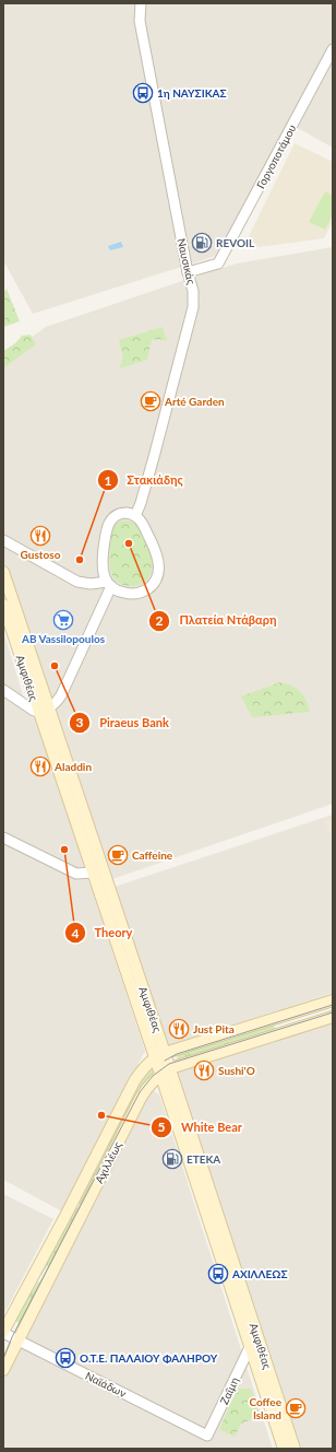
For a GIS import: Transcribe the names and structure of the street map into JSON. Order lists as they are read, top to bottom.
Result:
{
  "streets": {
    "main road": ["Αμφιθέας", "Αχιλλέως"],
    "street": [
      "Γοργοποτάμου",
      "Ναυσικάς",
      "Ναϊάδων",
      "Ζαΐμη"
    ]
  },
  "crossings": [
    ["Γοργοποτάμου", "Ναυσικάς"],
    ["Αμφιθέας", "Αχιλλέως"],
    ["Αμφιθέας", "Ζαΐμη"],
    ["Αχιλλέως", "Ναϊάδων"],
    ["Ναϊάδων", "Ζαΐμη"]
  ],
  "places": {
    "bus stop": ["1η ΝΑΥΣΙΚΑΣ", "ΑΧΙΛΛΕΩΣ", "Ο.Τ.Ε. ΠΑΛΑΙΟΥ ΦΑΛΗΡΟΥ"],
    "fuel station": ["REVOIL", "ΕΤΕΚΑ"],
    "cafe": ["Arté Garden", "Caffeine", "Coffee Island"],
    "restaurant": [
      "Gustoso",
      "Aladdin",
      "Just Pita",
      "Sushi'O"
    ],
    "other": [
      "Πλατεία Ντάβαρη",
      "Στακιάδης",
      "Piraeus Bank",
      "Theory",
      "White Bear"
    ],
    "supermarket": ["AB Vassilopoulos"]
  }
}
